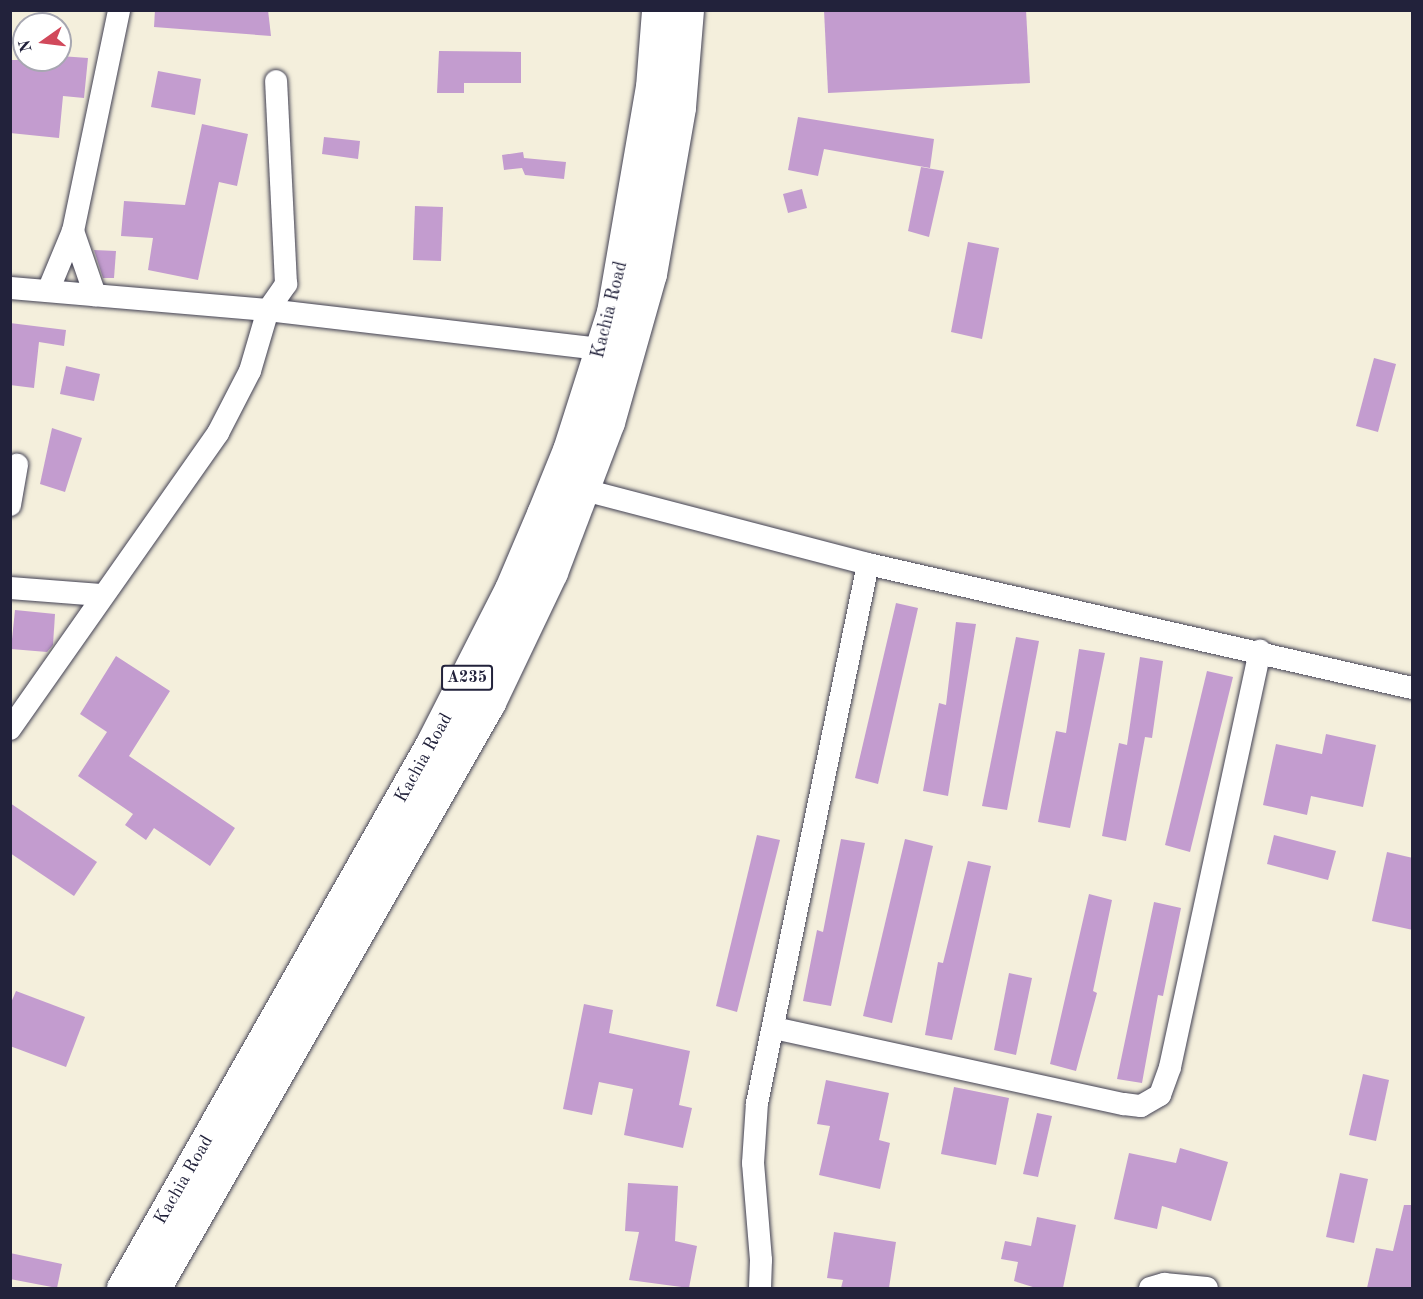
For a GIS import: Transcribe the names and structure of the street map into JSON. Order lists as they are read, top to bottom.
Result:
{
  "streets": {
    "highway": ["Kachia Road", "A235"]
  },
  "north": "left"
}
